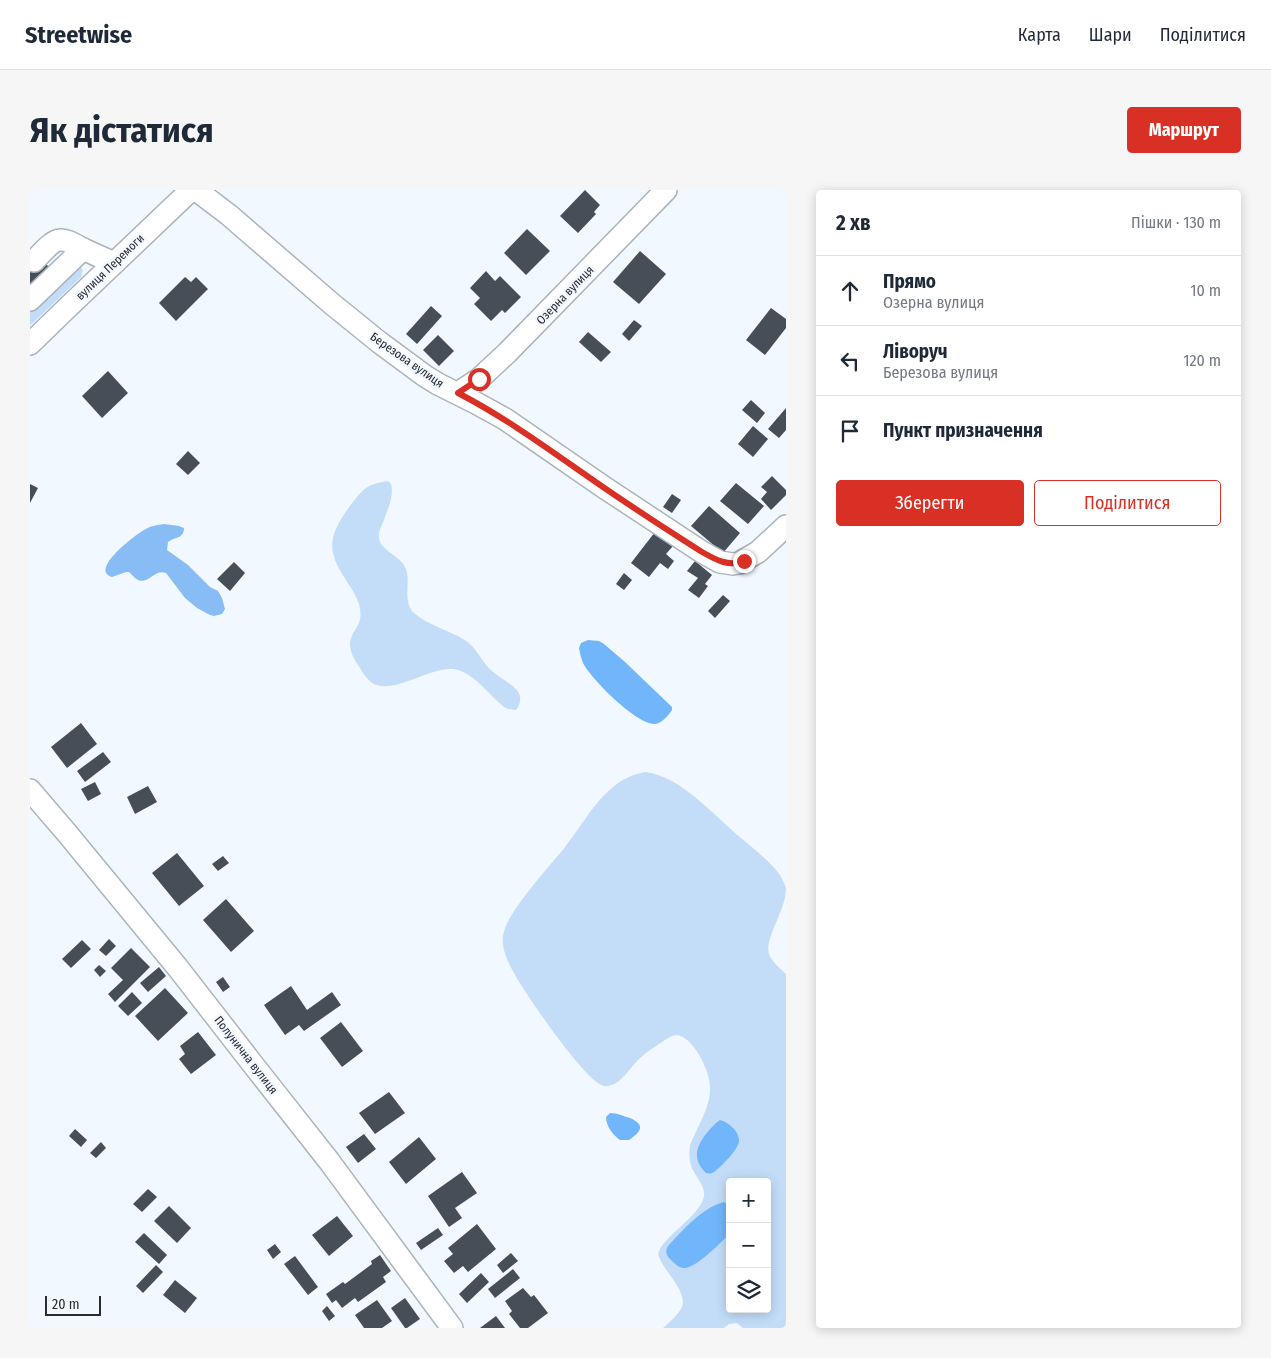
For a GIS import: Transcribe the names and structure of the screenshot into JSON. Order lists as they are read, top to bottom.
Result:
{
  "streets": {
    "street": [
      "вулиця Перемоги",
      "Озерна вулиця",
      "Березова вулиця",
      "Полунична вулиця"
    ]
  },
  "crossings": [
    ["Озерна вулиця", "Березова вулиця"]
  ],
  "scale_bar": "20 m",
  "page": {
    "header": "Streetwise",
    "nav": ["Карта", "Шари", "Поділитися"],
    "buttons": [
      "Маршрут",
      ["Зберегти", "Поділитися"]
    ],
    "title": "Як дістатися",
    "heading": ["2 хв", "Пішки · 130 m"],
    "list": [
      ["Прямо", "Озерна вулиця", "10 m"],
      ["Ліворуч", "Березова вулиця", "120 m"],
      "Пункт призначення"
    ],
    "map_buttons": ["+", "−"],
    "scale": "20 m"
  }
}
